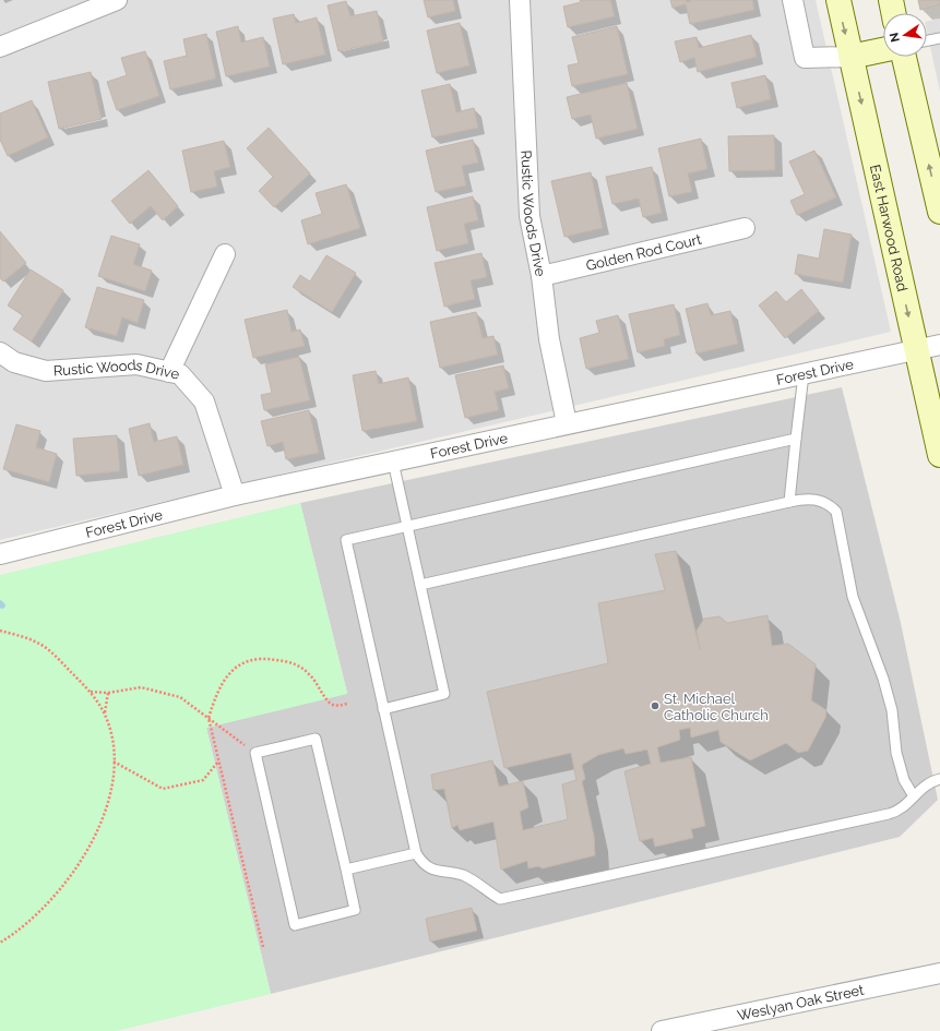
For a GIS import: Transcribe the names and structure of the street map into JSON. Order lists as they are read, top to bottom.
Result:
{
  "streets": {
    "main road": ["East Harwood Road"],
    "street": [
      "Rustic Woods Drive",
      "Golden Rod Court",
      "Forest Drive",
      "Weslyan Oak Street"
    ]
  },
  "crossings": [
    ["Rustic Woods Drive", "Golden Rod Court"],
    ["Rustic Woods Drive", "Forest Drive"],
    ["East Harwood Road", "Forest Drive"]
  ],
  "places": ["St. Michael Catholic Church"],
  "north": "left"
}
